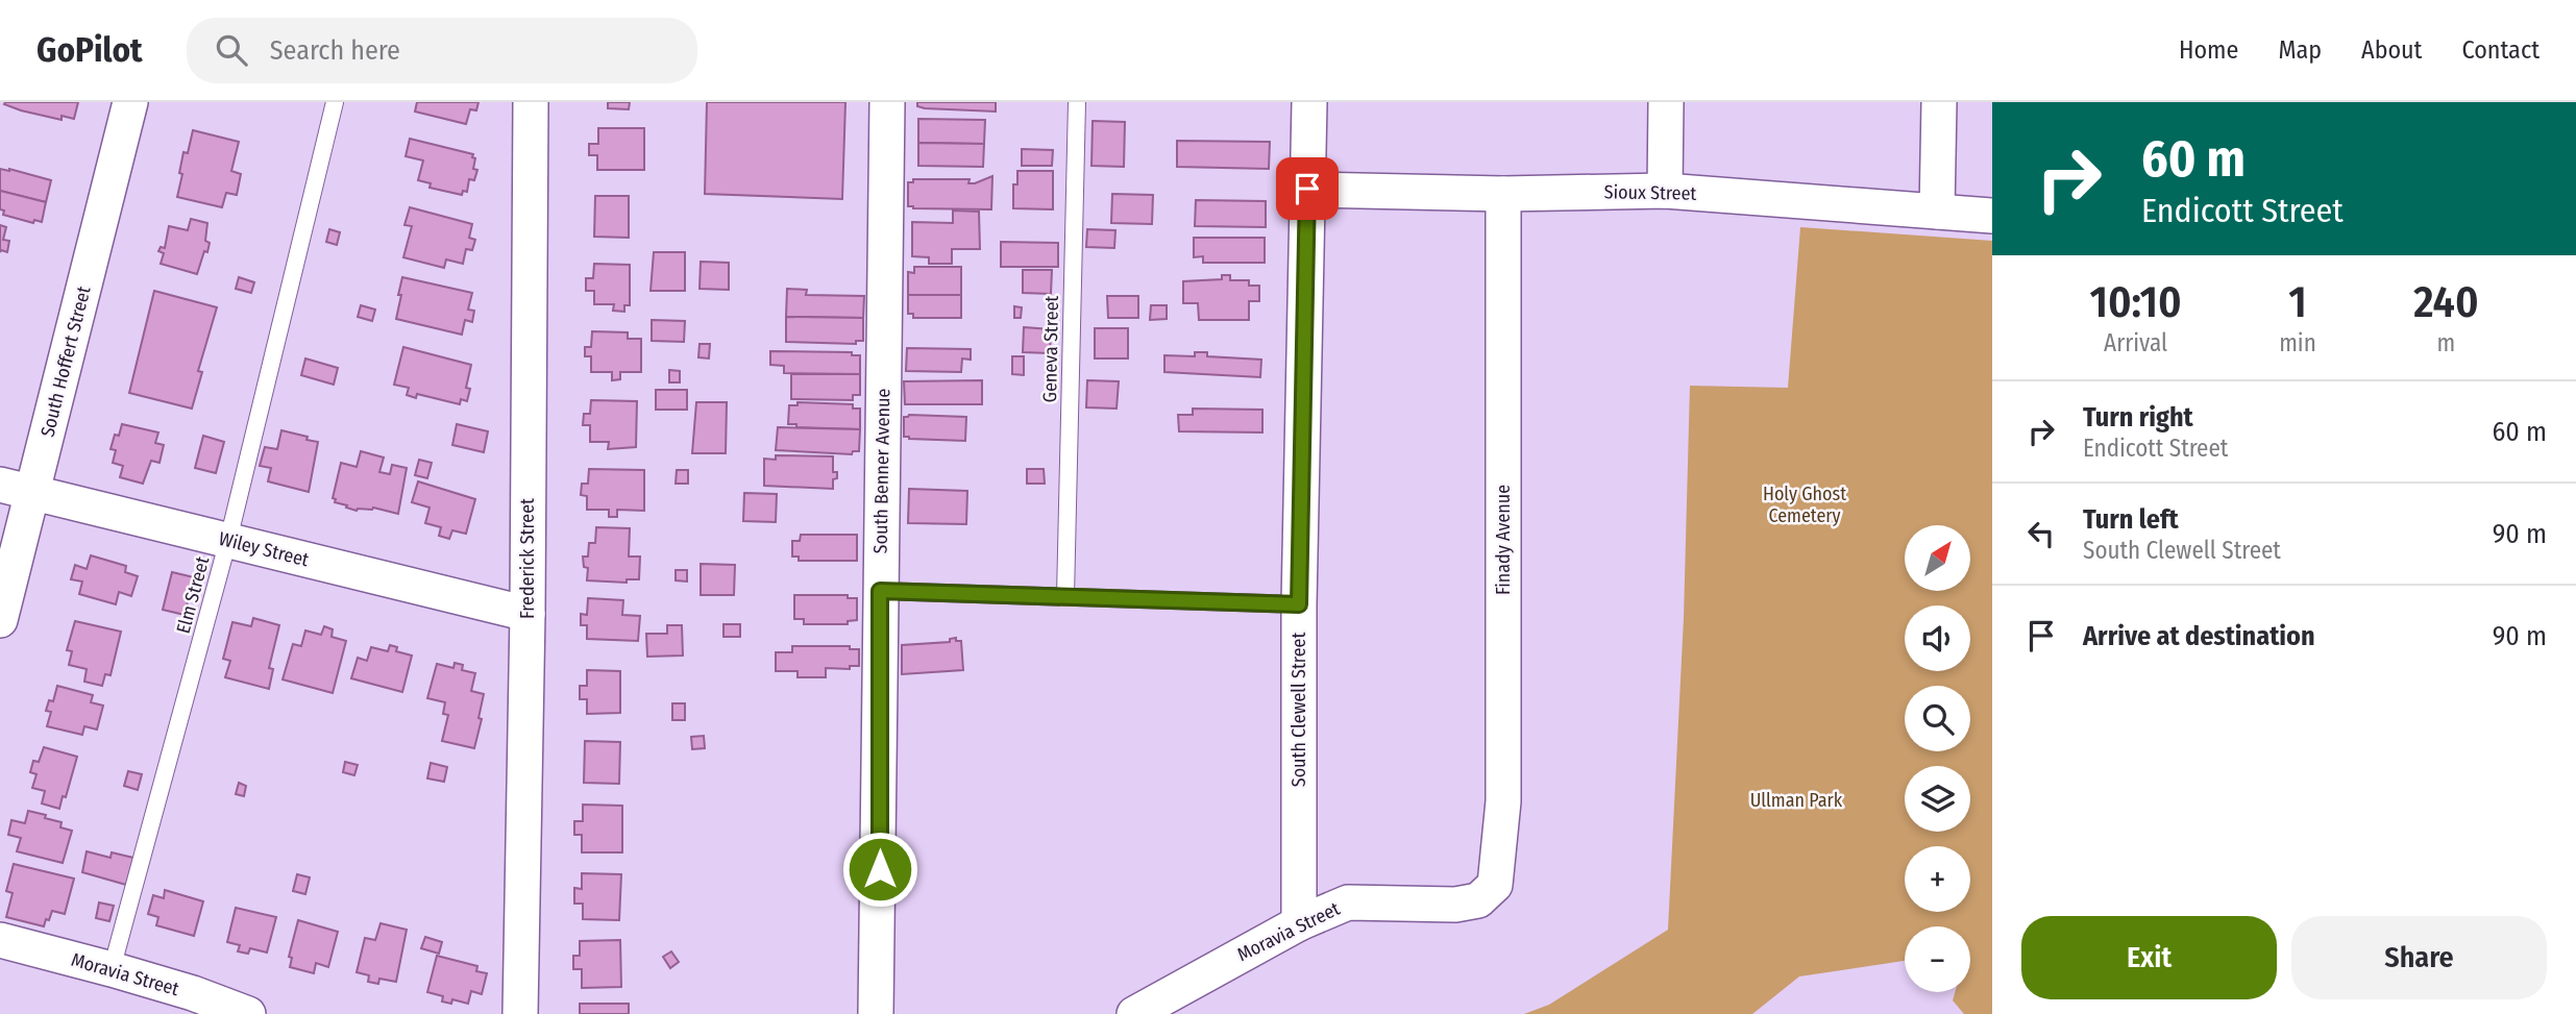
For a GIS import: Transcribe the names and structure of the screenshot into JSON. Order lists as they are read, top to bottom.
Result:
{
  "streets": {
    "street": [
      "Sioux Street",
      "South Hoffert Street",
      "South Benner Avenue",
      "Finady Avenue",
      "Wiley Street",
      "Frederick Street",
      "South Clewell Street",
      "Moravia Street"
    ],
    "lane": ["Geneva Street", "Elm Street"]
  },
  "crossings": [
    ["Sioux Street", "Finady Avenue"],
    ["Sioux Street", "South Clewell Street"],
    ["South Hoffert Street", "Wiley Street"],
    ["Finady Avenue", "Moravia Street"],
    ["Wiley Street", "Frederick Street"],
    ["Wiley Street", "Elm Street"],
    ["Elm Street", "Moravia Street"],
    ["South Clewell Street", "Moravia Street"]
  ],
  "parks": ["Holy Ghost Cemetery", "Ullman Park"],
  "north": "top right",
  "page": {
    "header": "GoPilot",
    "search": "Search here",
    "nav": [
      "Home",
      "Map",
      "About",
      "Contact"
    ],
    "turn": ["60 m", "Endicott Street"],
    "eta": [
      "10:10",
      "Arrival",
      "1",
      "min",
      "240",
      "m"
    ],
    "list": [
      {
        "name": "Turn right",
        "note": "Endicott Street",
        "value": "60 m"
      },
      {
        "name": "Turn left",
        "note": "South Clewell Street",
        "value": "90 m"
      },
      {
        "name": "Arrive at destination",
        "value": "90 m"
      }
    ],
    "map_buttons": ["+", "−"],
    "buttons": ["Exit", "Share"]
  }
}
